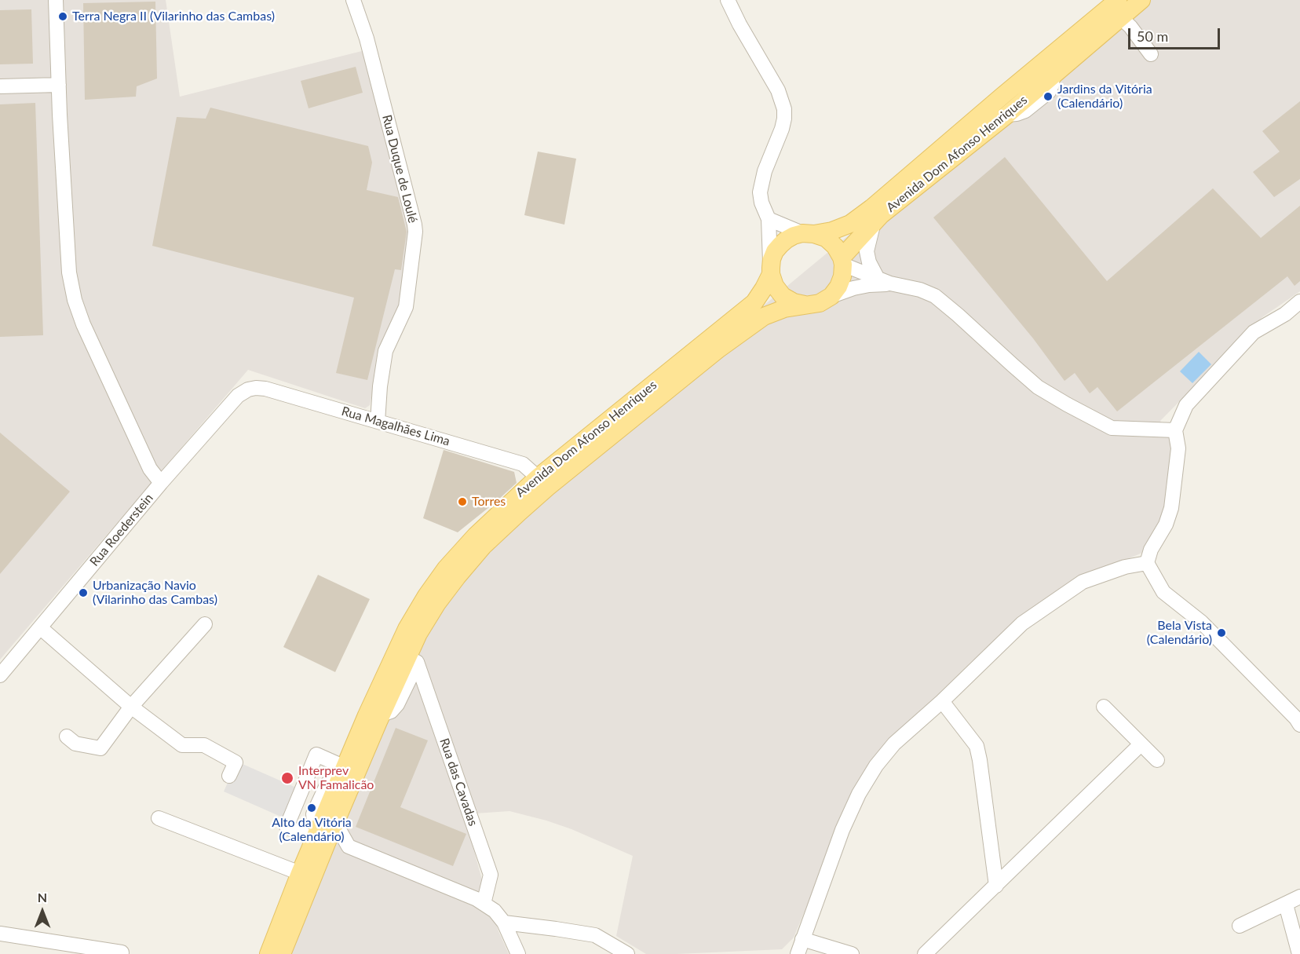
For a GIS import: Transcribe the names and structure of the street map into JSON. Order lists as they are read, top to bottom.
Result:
{
  "streets": {
    "main road": ["Avenida Dom Afonso Henriques"],
    "street": [
      "Rua Duque de Loulé",
      "Rua Magalhães Lima",
      "Rua Roederstein",
      "Rua das Cavadas"
    ]
  },
  "crossings": [
    ["Avenida Dom Afonso Henriques", "Rua Magalhães Lima"],
    ["Avenida Dom Afonso Henriques", "Rua das Cavadas"],
    ["Rua Duque de Loulé", "Rua Magalhães Lima"],
    ["Rua Magalhães Lima", "Rua Roederstein"]
  ],
  "places": [
    "Terra Negra II (Vilarinho das Cambas)",
    "Jardins da Vitória (Calendário)",
    "Torres",
    "Urbanização Navio (Vilarinho das Cambas)",
    "Bela Vista (Calendário)",
    "Interprev VN Famalicão",
    "Alto da Vitória (Calendário)"
  ],
  "scale_bar": "50 m",
  "north": "top"
}
